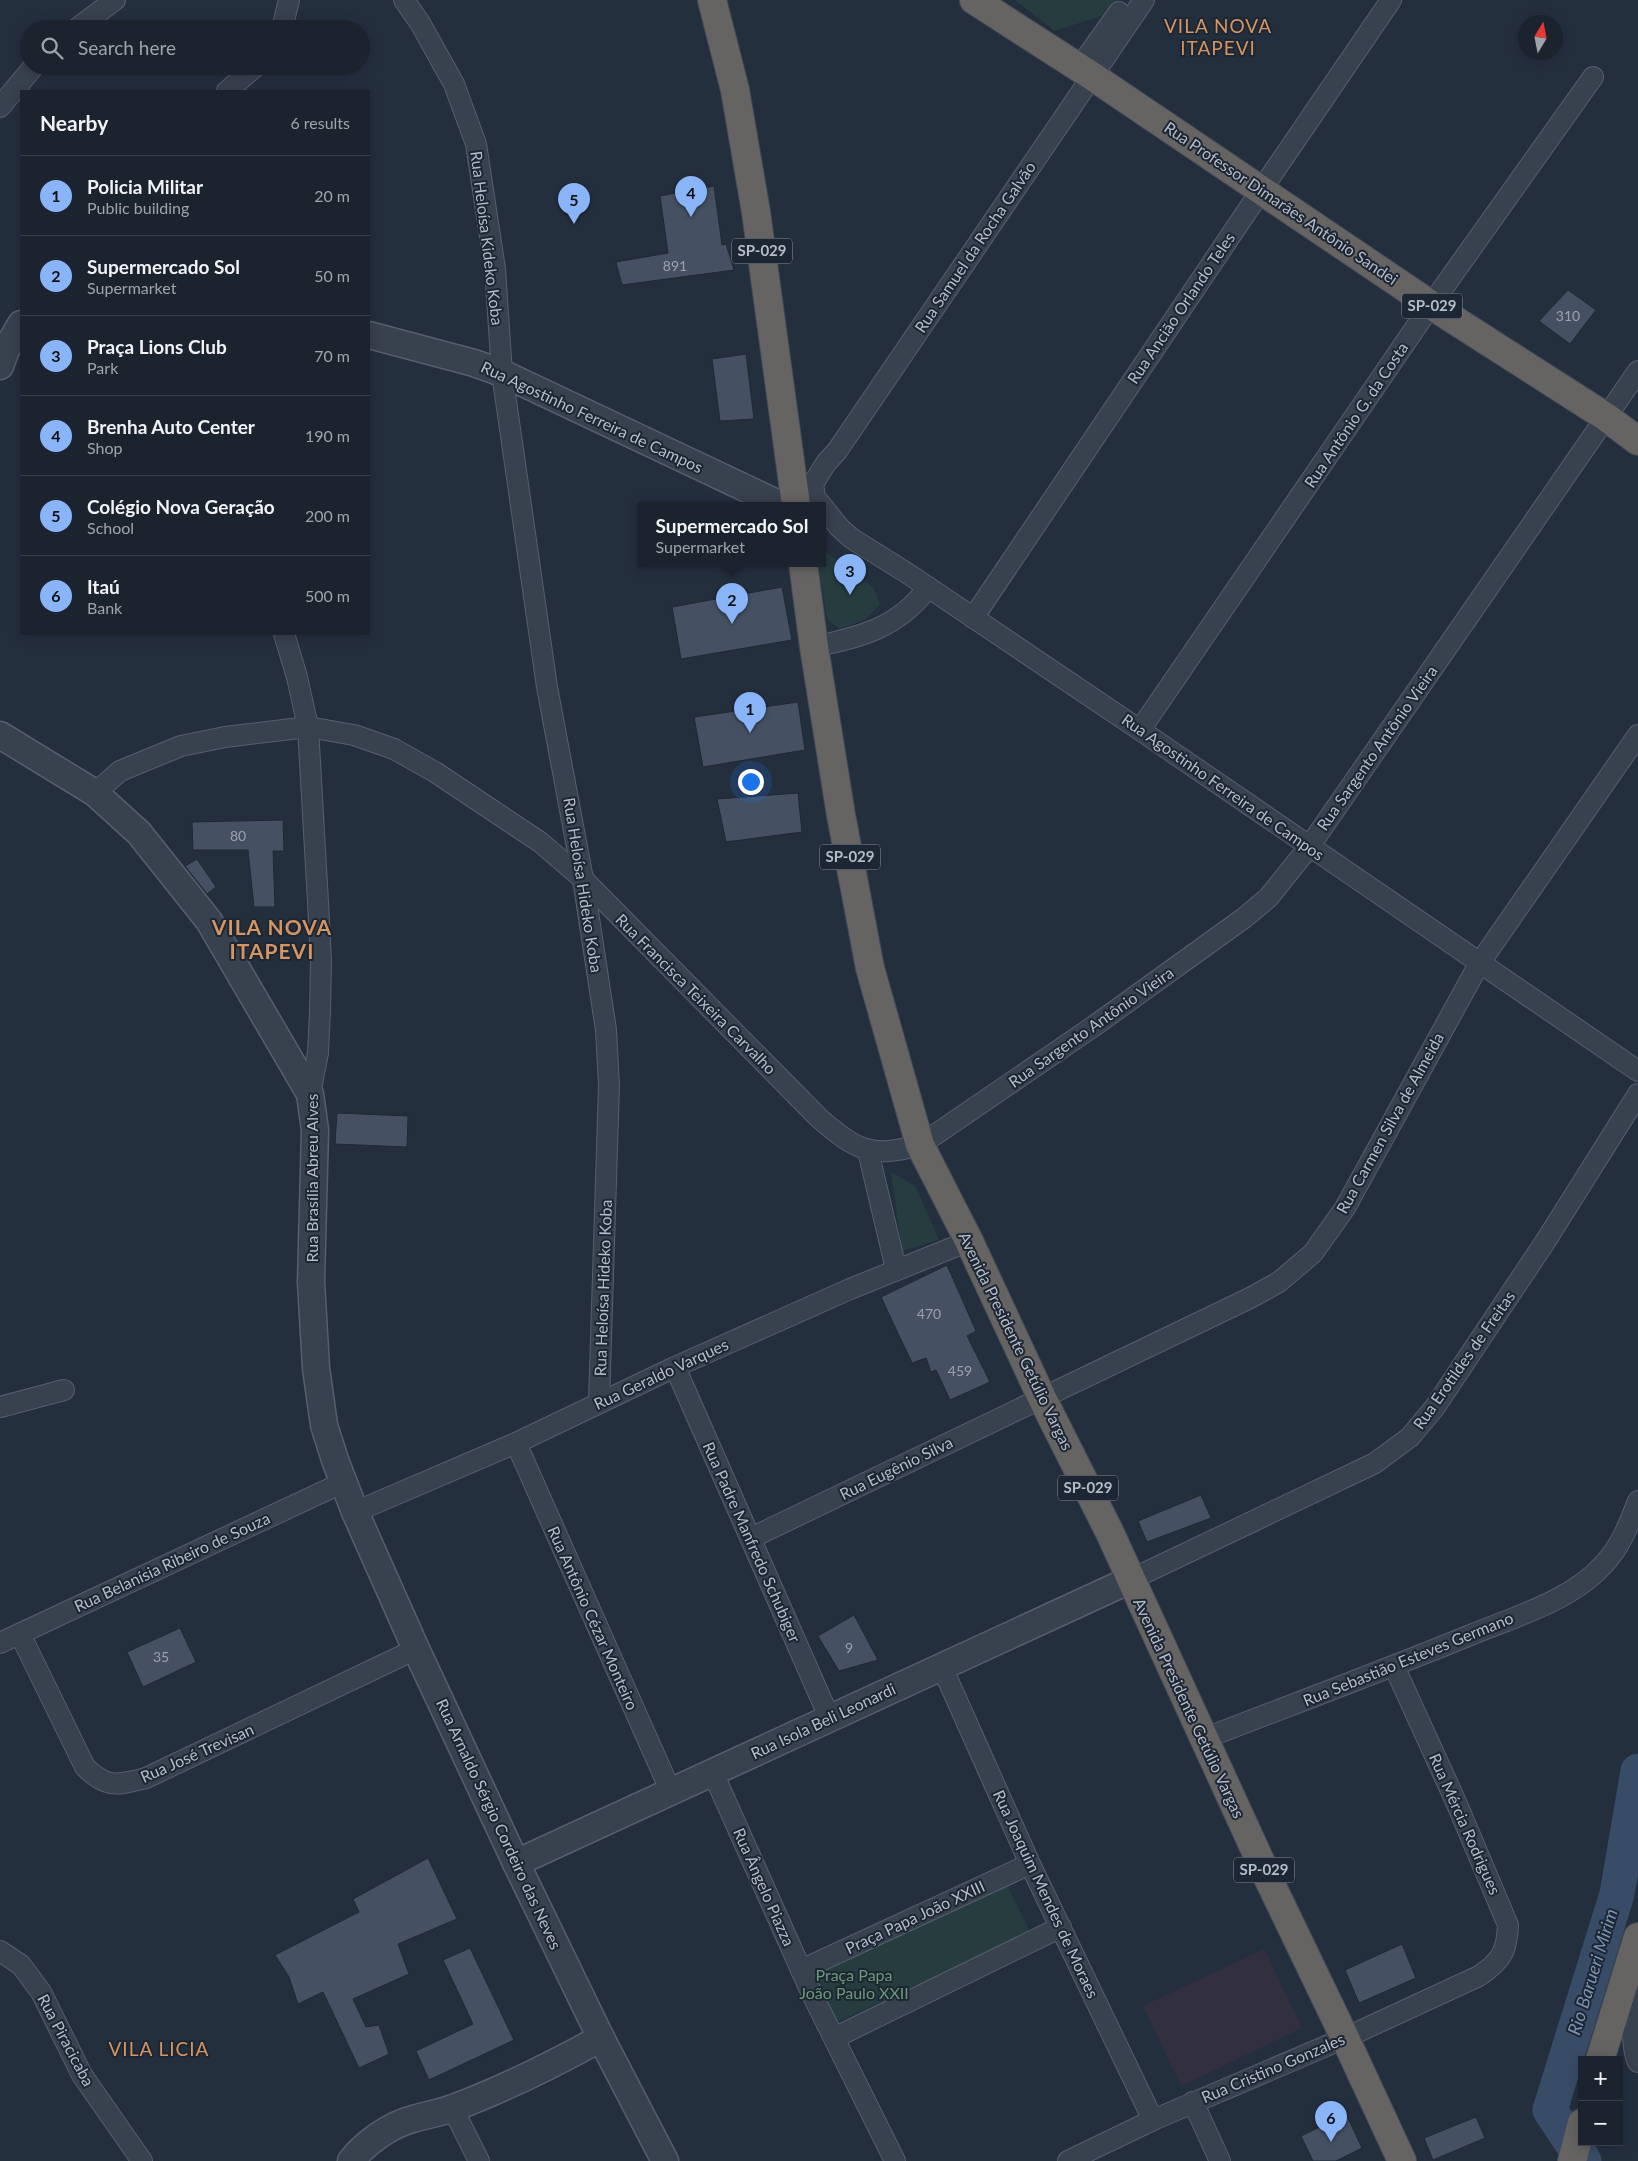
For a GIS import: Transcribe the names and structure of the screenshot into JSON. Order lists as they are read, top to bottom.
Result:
{
  "streets": {
    "highway": ["Rua Professor Dimarães Antônio Sandei", "SP-029", "Avenida Presidente Getúlio Vargas"],
    "street": [
      "Rua Heloísa Kideko Koba",
      "Rua Samuel da Rocha Galvão",
      "Rua Ancião Orlando Teles",
      "Rua Antônio G. da Costa",
      "Rua Agostinho Ferreira de Campos",
      "Rua Sargento Antônio Vieira",
      "Rua Heloísa Hideko Koba",
      "Rua Francisca Teixeira Carvalho",
      "Rua Carmen Silva de Almeida",
      "Rua Brasília Abreu Alves",
      "Rua Erotildes de Freitas",
      "Rua Geraldo Varques",
      "Rua Eugênio Silva",
      "Rua Padre Manfredo Schubiger",
      "Rua Belanísia Ribeiro de Souza",
      "Rua Antônio Cézar Monteiro",
      "Rua Sebastião Esteves Germano",
      "Rua Isola Beli Leonardi",
      "Rua José Trevisan",
      "Rua Arnaldo Sérgio Cordeiro das Neves",
      "Rua Mércia Rodrigues",
      "Rua Ângelo Piazza",
      "Rua Joaquim Mendes de Moraes",
      "Praça Papa João XXIII",
      "Rua Piracicaba",
      "Rua Cristino Gonzales"
    ]
  },
  "crossings": [
    ["Rua Professor Dimarães Antônio Sandei", "Rua Samuel da Rocha Galvão"],
    ["Rua Professor Dimarães Antônio Sandei", "Rua Ancião Orlando Teles"],
    ["Rua Professor Dimarães Antônio Sandei", "Rua Antônio G. da Costa"],
    ["Rua Professor Dimarães Antônio Sandei", "Rua Sargento Antônio Vieira"],
    ["Rua Heloísa Kideko Koba", "Rua Agostinho Ferreira de Campos"],
    ["Rua Heloísa Kideko Koba", "Rua Heloísa Hideko Koba"],
    ["Rua Samuel da Rocha Galvão", "SP-029"],
    ["Rua Ancião Orlando Teles", "Rua Agostinho Ferreira de Campos"],
    ["Rua Antônio G. da Costa", "Rua Agostinho Ferreira de Campos"],
    ["Rua Agostinho Ferreira de Campos", "Rua Sargento Antônio Vieira"],
    ["Rua Agostinho Ferreira de Campos", "Rua Heloísa Hideko Koba"],
    ["Rua Agostinho Ferreira de Campos", "Rua Carmen Silva de Almeida"],
    ["Rua Sargento Antônio Vieira", "Rua Francisca Teixeira Carvalho"],
    ["Rua Sargento Antônio Vieira", "Avenida Presidente Getúlio Vargas"],
    ["Rua Heloísa Hideko Koba", "Rua Francisca Teixeira Carvalho"],
    ["Rua Heloísa Hideko Koba", "Rua Geraldo Varques"],
    ["Rua Francisca Teixeira Carvalho", "Rua Brasília Abreu Alves"],
    ["Rua Francisca Teixeira Carvalho", "Avenida Presidente Getúlio Vargas"],
    ["Rua Carmen Silva de Almeida", "Avenida Presidente Getúlio Vargas"],
    ["Rua Carmen Silva de Almeida", "Rua Eugênio Silva"],
    ["Rua Brasília Abreu Alves", "Rua Belanísia Ribeiro de Souza"],
    ["Rua Brasília Abreu Alves", "Rua Arnaldo Sérgio Cordeiro das Neves"],
    ["Avenida Presidente Getúlio Vargas", "Rua Erotildes de Freitas"],
    ["Avenida Presidente Getúlio Vargas", "Rua Geraldo Varques"],
    ["Avenida Presidente Getúlio Vargas", "Rua Eugênio Silva"],
    ["Avenida Presidente Getúlio Vargas", "Rua Sebastião Esteves Germano"],
    ["Avenida Presidente Getúlio Vargas", "Rua Isola Beli Leonardi"],
    ["Avenida Presidente Getúlio Vargas", "Rua Cristino Gonzales"],
    ["Rua Erotildes de Freitas", "Rua Isola Beli Leonardi"],
    ["Rua Geraldo Varques", "Rua Padre Manfredo Schubiger"],
    ["Rua Geraldo Varques", "Rua Antônio Cézar Monteiro"],
    ["Rua Geraldo Varques", "Rua Arnaldo Sérgio Cordeiro das Neves"],
    ["Rua Eugênio Silva", "Rua Padre Manfredo Schubiger"],
    ["Rua Padre Manfredo Schubiger", "Rua Isola Beli Leonardi"],
    ["Rua Belanísia Ribeiro de Souza", "Rua José Trevisan"],
    ["Rua Belanísia Ribeiro de Souza", "Rua Arnaldo Sérgio Cordeiro das Neves"],
    ["Rua Antônio Cézar Monteiro", "Rua Isola Beli Leonardi"],
    ["Rua Sebastião Esteves Germano", "Rua Mércia Rodrigues"],
    ["Rua Isola Beli Leonardi", "Rua Arnaldo Sérgio Cordeiro das Neves"],
    ["Rua Isola Beli Leonardi", "Rua Ângelo Piazza"],
    ["Rua Isola Beli Leonardi", "Rua Joaquim Mendes de Moraes"],
    ["Rua José Trevisan", "Rua Arnaldo Sérgio Cordeiro das Neves"],
    ["Rua Mércia Rodrigues", "Rua Cristino Gonzales"],
    ["Rua Ângelo Piazza", "Praça Papa João XXIII"],
    ["Rua Joaquim Mendes de Moraes", "Praça Papa João XXIII"],
    ["Rua Joaquim Mendes de Moraes", "Rua Cristino Gonzales"]
  ],
  "districts": ["VILA NOVA ITAPEVI", "VILA NOVA ITAPEVI", "VILA LICIA"],
  "water": ["Rio Barueri Mirim"],
  "parks": ["Praça Papa João Paulo XXII"],
  "house_numbers": [
    "891",
    "310",
    "80",
    "470",
    "459",
    "9",
    "35"
  ],
  "north": "top",
  "page": {
    "search": "Search here",
    "heading": ["Nearby", "6 results"],
    "list": [
      {
        "mark": "1",
        "name": "Policia Militar",
        "note": "Public building",
        "value": "20 m"
      },
      {
        "mark": "2",
        "name": "Supermercado Sol",
        "note": "Supermarket",
        "value": "50 m"
      },
      {
        "mark": "3",
        "name": "Praça Lions Club",
        "note": "Park",
        "value": "70 m"
      },
      {
        "mark": "4",
        "name": "Brenha Auto Center",
        "note": "Shop",
        "value": "190 m"
      },
      {
        "mark": "5",
        "name": "Colégio Nova Geração",
        "note": "School",
        "value": "200 m"
      },
      {
        "mark": "6",
        "name": "Itaú",
        "note": "Bank",
        "value": "500 m"
      }
    ],
    "pins": [
      "4",
      "5",
      "3",
      "2",
      "1",
      "6"
    ],
    "popup": ["Supermercado Sol", "Supermarket"],
    "map_buttons": ["+", "−"]
  }
}
